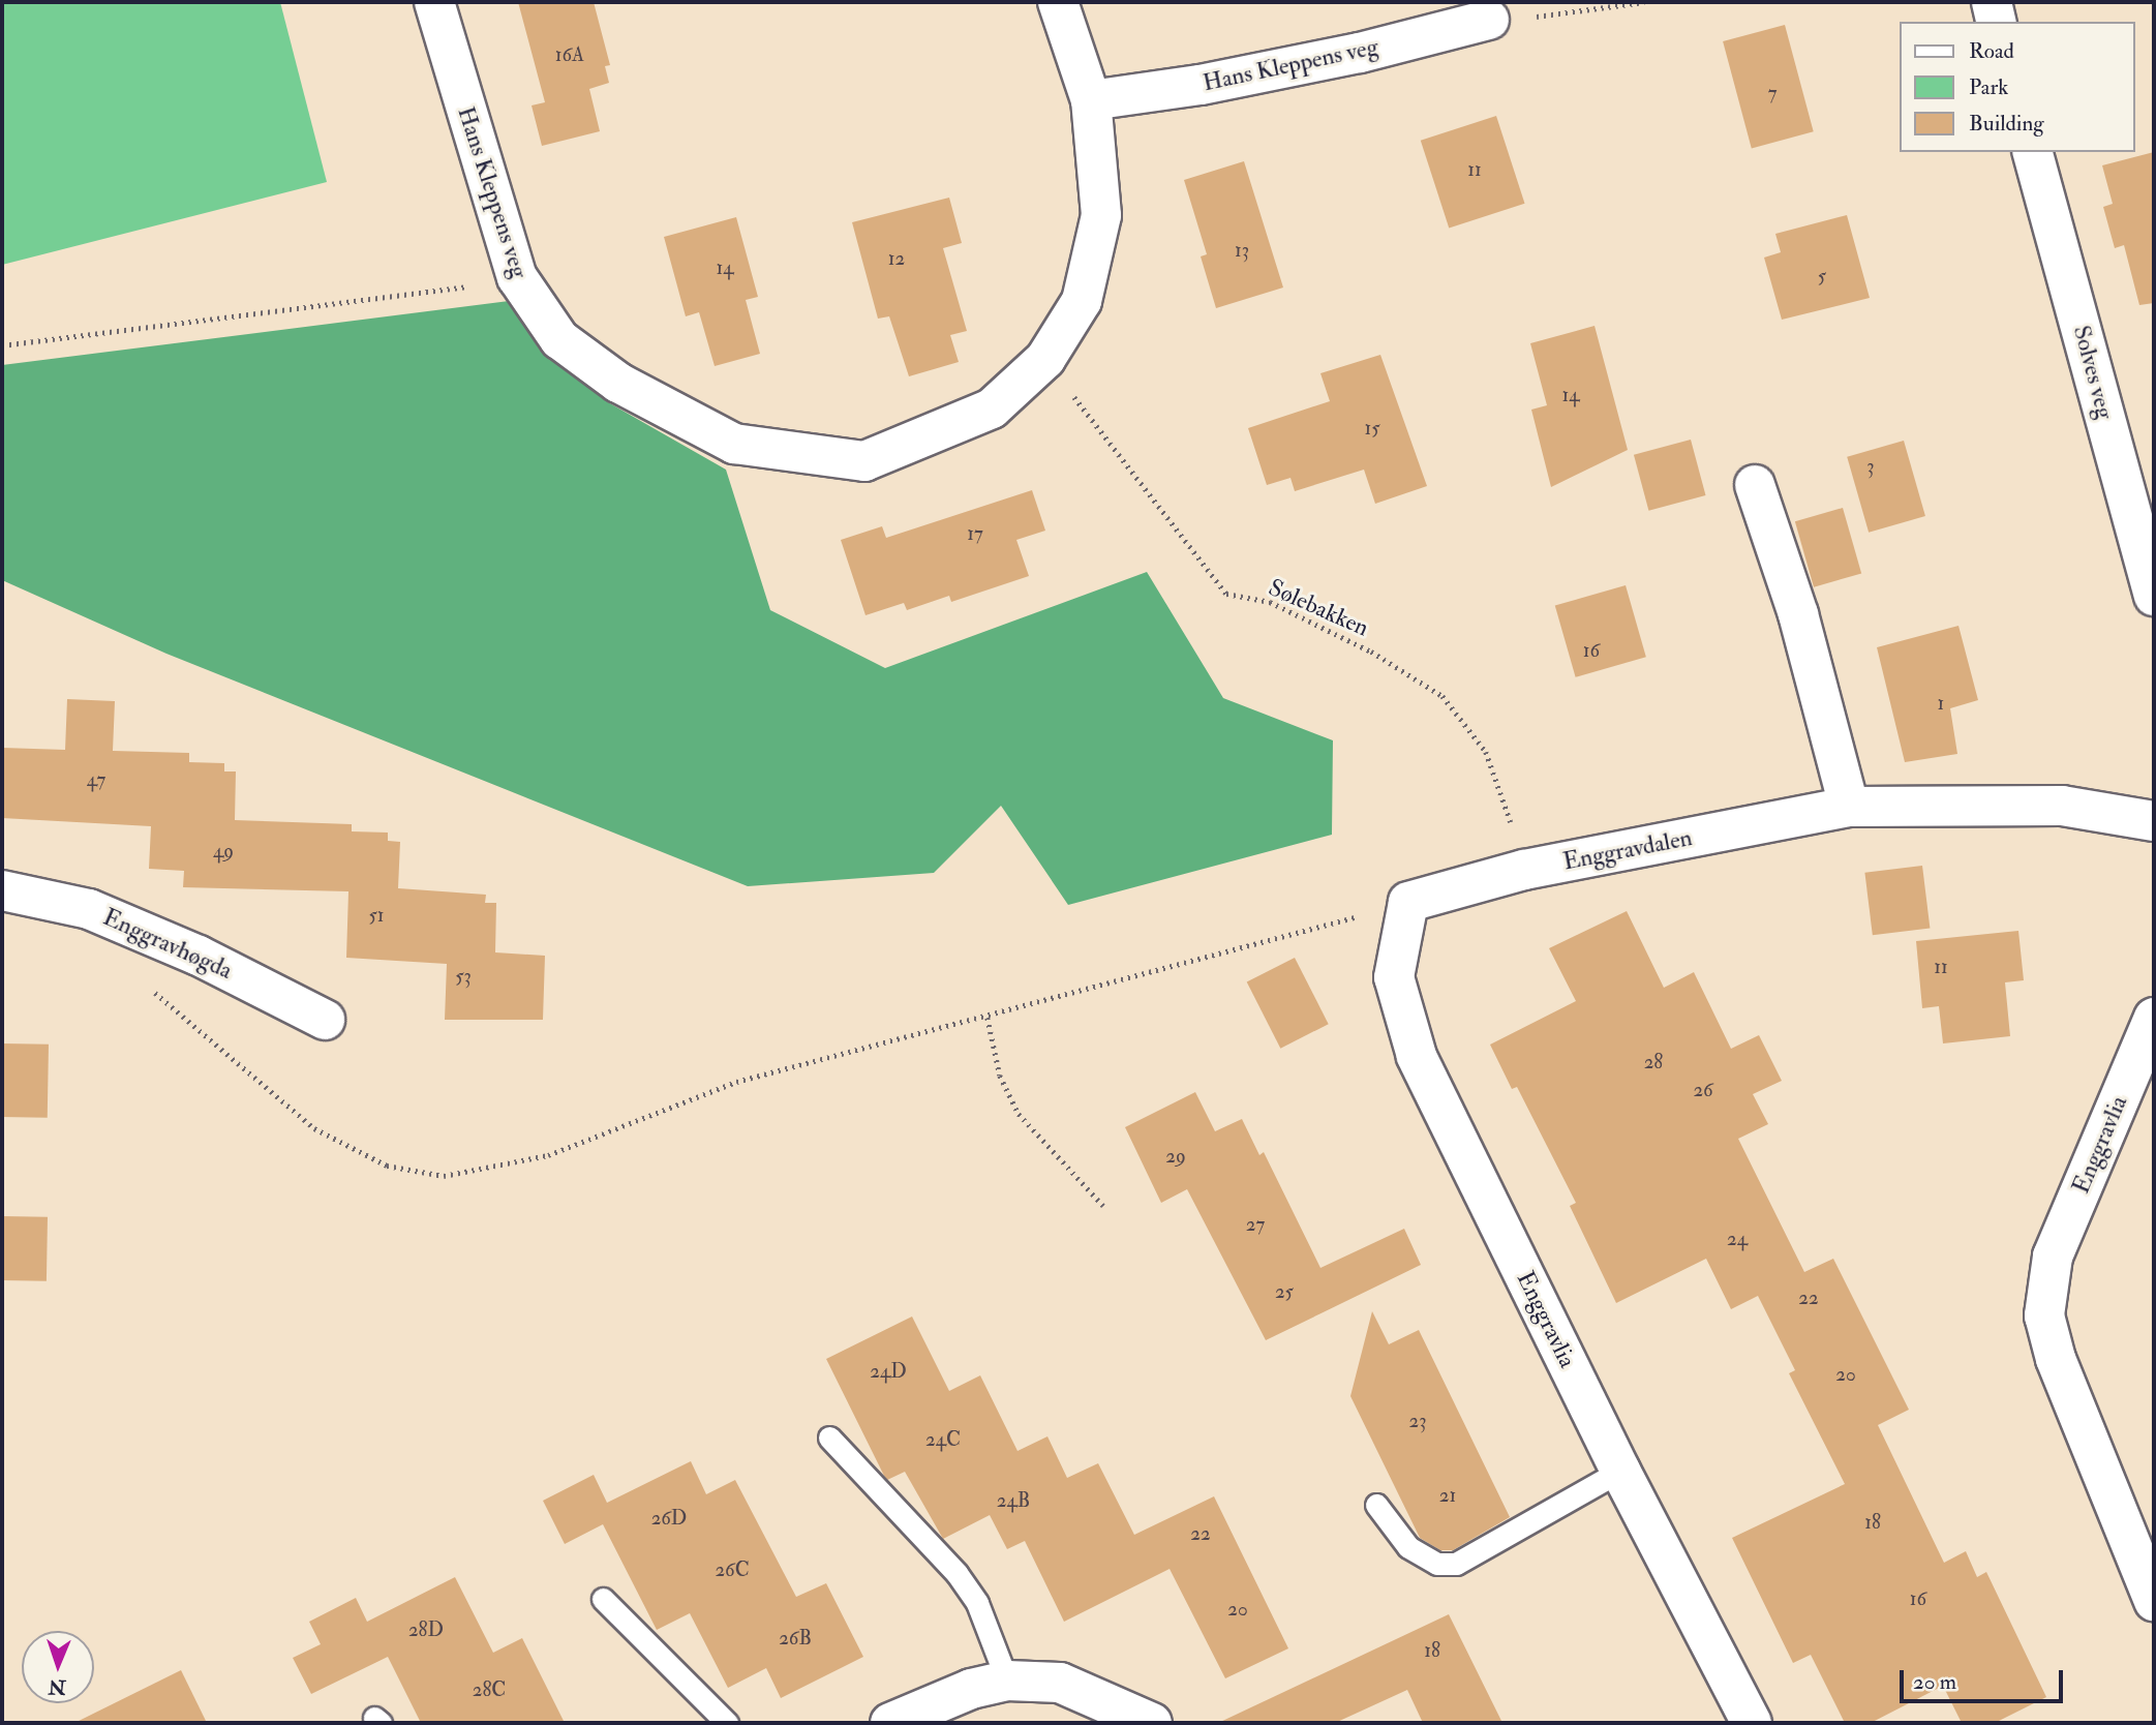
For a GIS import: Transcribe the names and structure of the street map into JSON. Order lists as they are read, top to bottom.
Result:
{
  "streets": {
    "street": [
      "Hans Kleppens veg",
      "Solves veg",
      "Enggravdalen",
      "Enggravhøgda",
      "Enggravlia"
    ],
    "path": ["Sølebakken"]
  },
  "crossings": [
    ["Hans Kleppens veg", "Sølebakken"],
    ["Sølebakken", "Enggravdalen"],
    ["Enggravdalen", "Enggravlia"]
  ],
  "house_numbers": [
    "16A",
    "7",
    "11",
    "13",
    "12",
    "14",
    "5",
    "14",
    "15",
    "3",
    "17",
    "16",
    "1",
    "47",
    "49",
    "51",
    "11",
    "53",
    "28",
    "26",
    "29",
    "27",
    "24",
    "25",
    "22",
    "24D",
    "20",
    "23",
    "24C",
    "21",
    "24B",
    "26D",
    "18",
    "22",
    "26C",
    "16",
    "20",
    "28D",
    "26B",
    "18",
    "28C"
  ],
  "legend": ["Road", "Park", "Building"],
  "scale_bar": "20 m",
  "north": "bottom"
}
